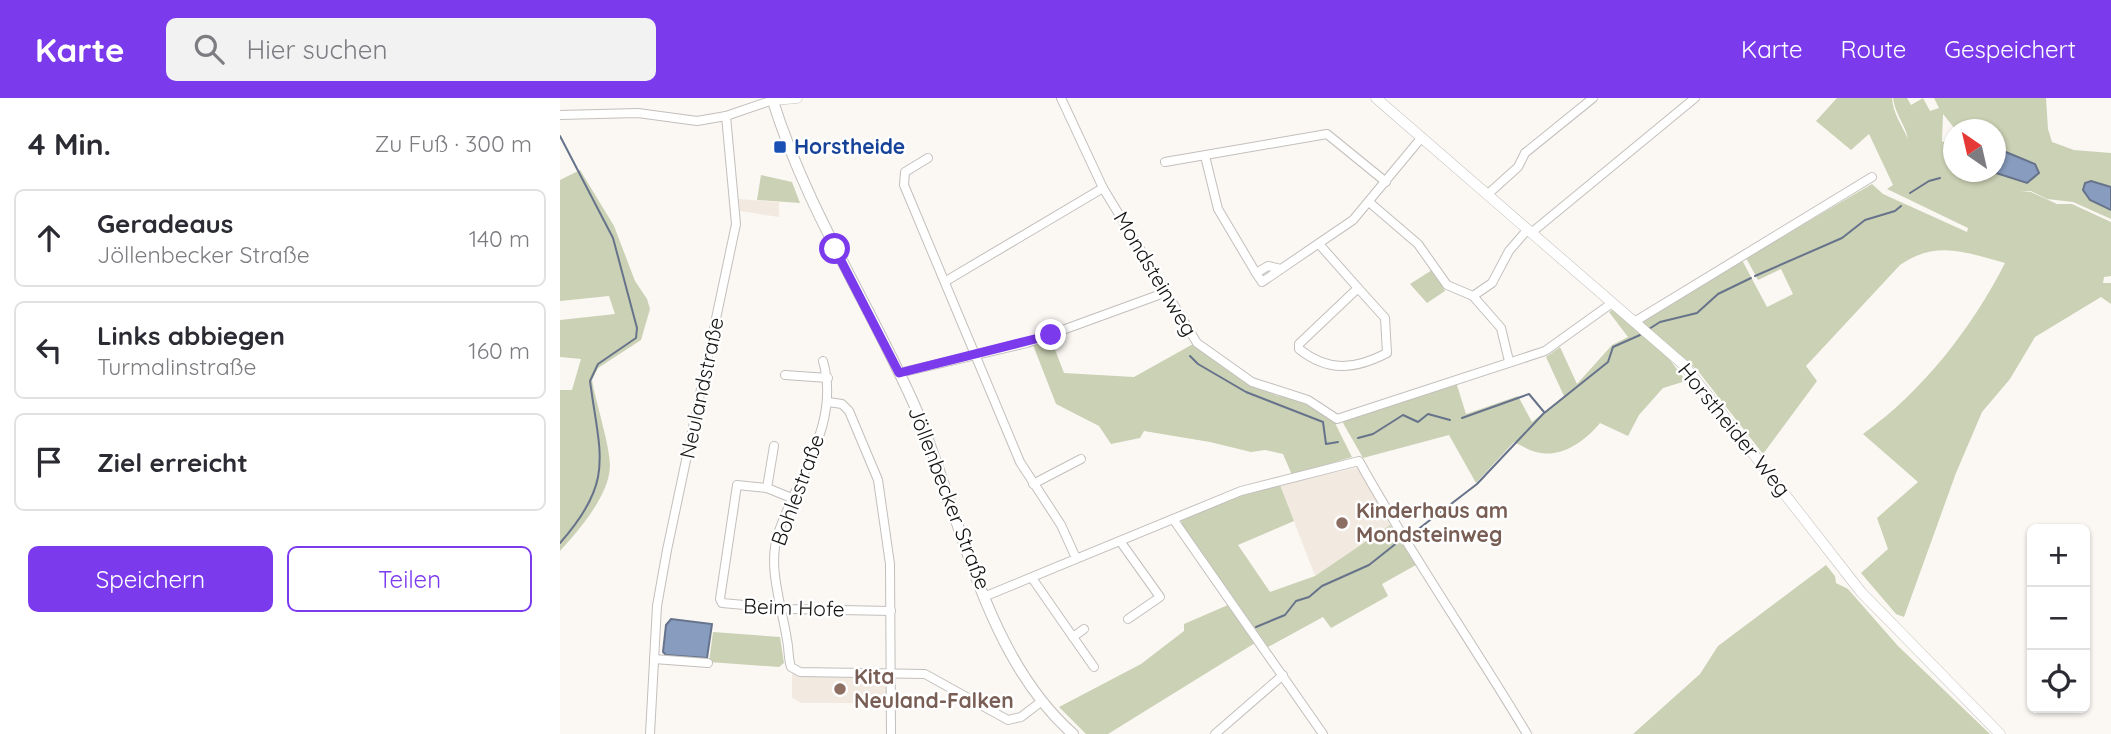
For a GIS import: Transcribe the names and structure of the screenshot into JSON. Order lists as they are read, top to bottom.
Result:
{
  "streets": {
    "main road": ["Jöllenbecker Straße"],
    "street": [
      "Mondsteinweg",
      "Neulandstraße",
      "Horstheider Weg",
      "Bohlestraße",
      "Beim Hofe"
    ]
  },
  "crossings": [
    ["Bohlestraße", "Jöllenbecker Straße"],
    ["Bohlestraße", "Beim Hofe"]
  ],
  "places": {
    "transit": ["Horstheide"],
    "other": ["Kinderhaus am Mondsteinweg", "Kita Neuland-Falken"]
  },
  "north": "top left",
  "page": {
    "header": "Karte",
    "search": "Hier suchen",
    "nav": ["Karte", "Route", "Gespeichert"],
    "heading": ["4 Min.", "Zu Fuß · 300 m"],
    "list": [
      ["Geradeaus", "Jöllenbecker Straße", "140 m"],
      ["Links abbiegen", "Turmalinstraße", "160 m"],
      "Ziel erreicht"
    ],
    "map_buttons": ["+", "−"],
    "buttons": ["Speichern", "Teilen"]
  }
}
